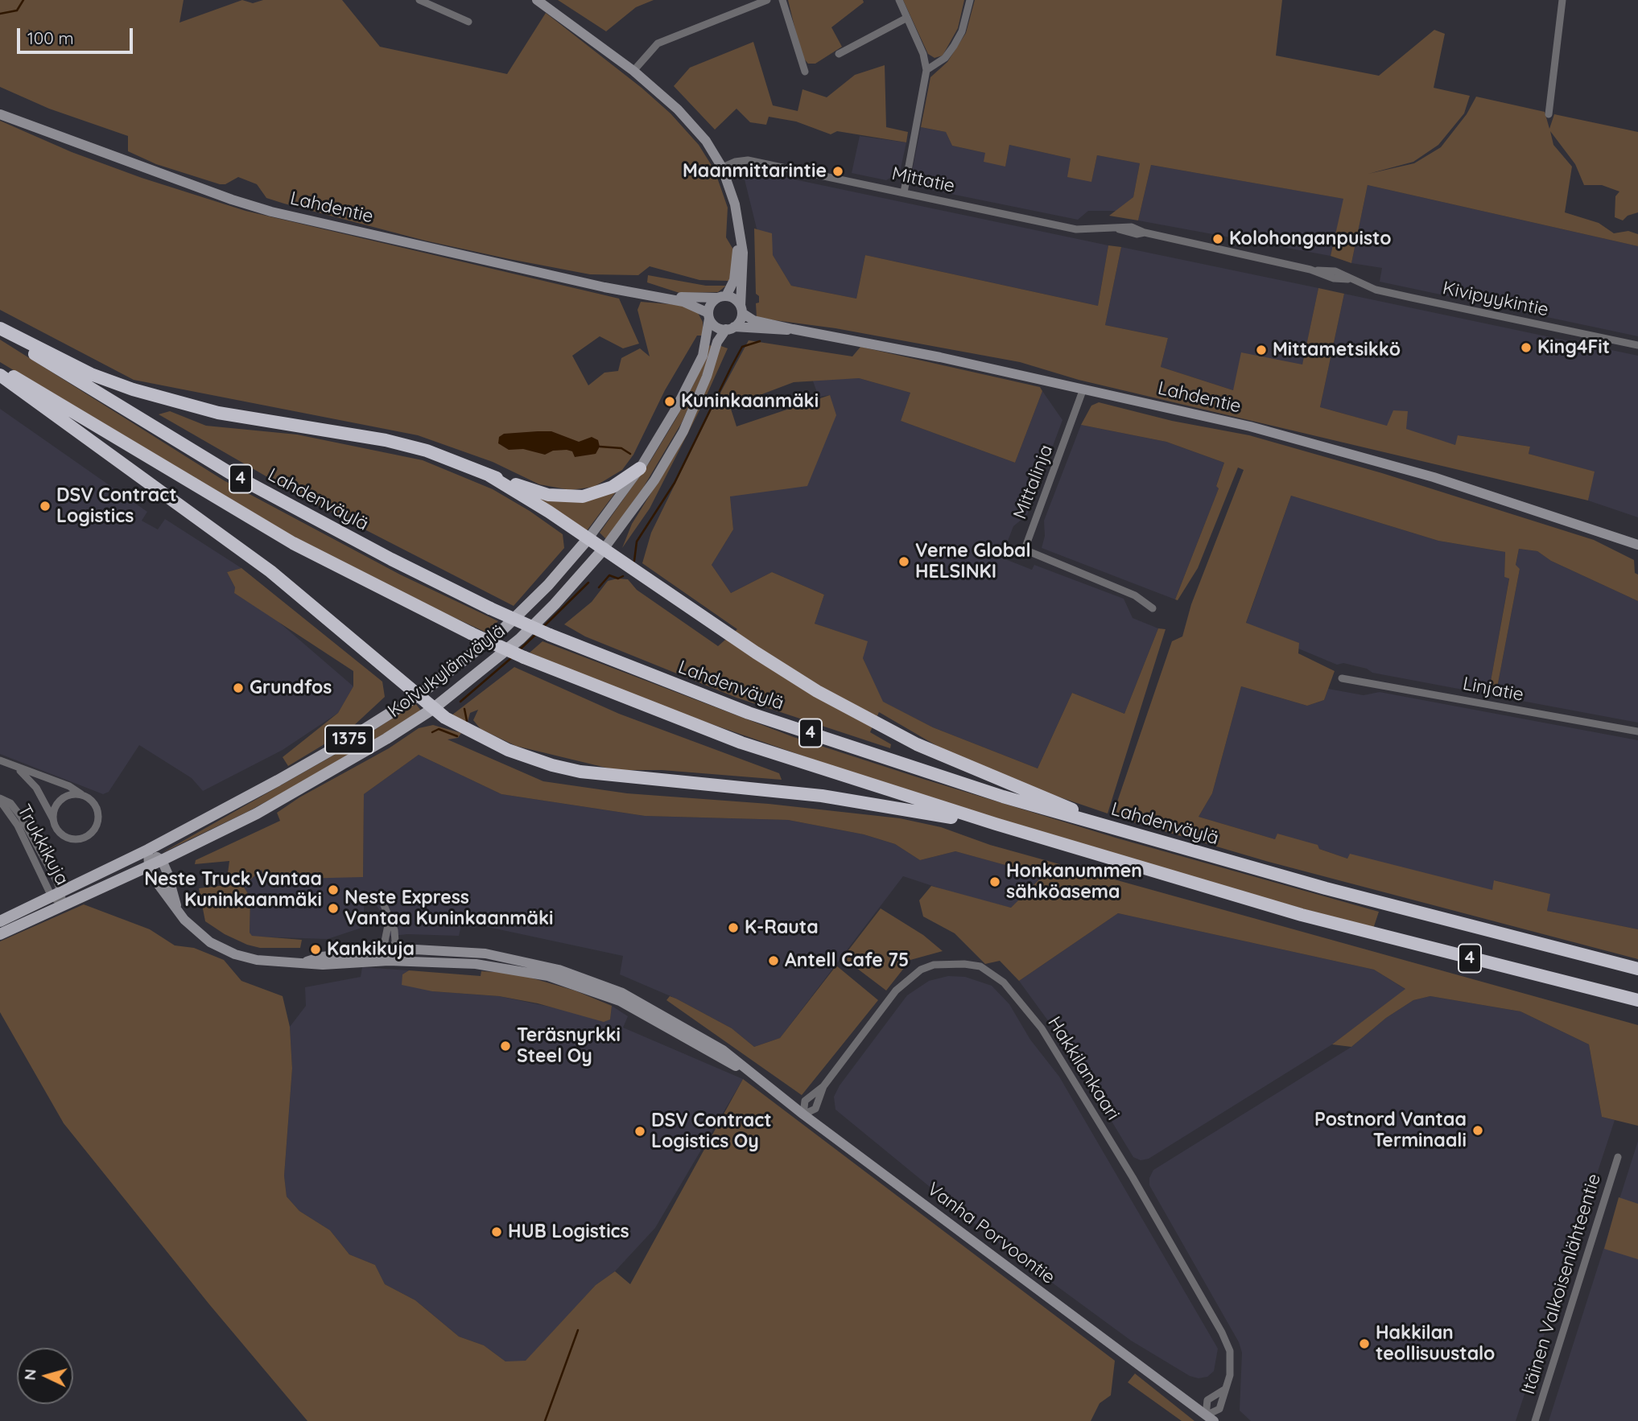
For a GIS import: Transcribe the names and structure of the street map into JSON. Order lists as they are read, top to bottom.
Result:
{
  "streets": {
    "highway": ["4", "Lahdenväylä"],
    "main road": [
      "Lahdentie",
      "Koivukylänväylä",
      "1375",
      "Vanha Porvoontie"
    ],
    "street": [
      "Mittatie",
      "Kivipyykintie",
      "Mittalinja",
      "Linjatie",
      "Trukkikuja",
      "Hakkilankaari",
      "Itäinen Valkoisenlähteentie"
    ]
  },
  "crossings": [
    ["Mittatie", "Kivipyykintie"],
    ["Lahdentie", "Mittalinja"],
    ["Lahdentie", "Koivukylänväylä"],
    ["Koivukylänväylä", "Trukkikuja"],
    ["Koivukylänväylä", "Vanha Porvoontie"],
    ["Hakkilankaari", "Vanha Porvoontie"]
  ],
  "places": [
    "Maanmittarintie",
    "Kolohonganpuisto",
    "King4Fit",
    "Mittametsikkö",
    "Kuninkaanmäki",
    "DSV Contract Logistics",
    "Verne Global HELSINKI",
    "Grundfos",
    "Honkanummen sähköasema",
    "Neste Truck Vantaa Kuninkaanmäki",
    "Neste Express Vantaa Kuninkaanmäki",
    "K-Rauta",
    "Kankikuja",
    "Antell Cafe 75",
    "Teräsnyrkki Steel Oy",
    "Postnord Vantaa Terminaali",
    "DSV Contract Logistics Oy",
    "HUB Logistics",
    "Hakkilan teollisuustalo"
  ],
  "scale_bar": "100 m",
  "north": "left"
}
